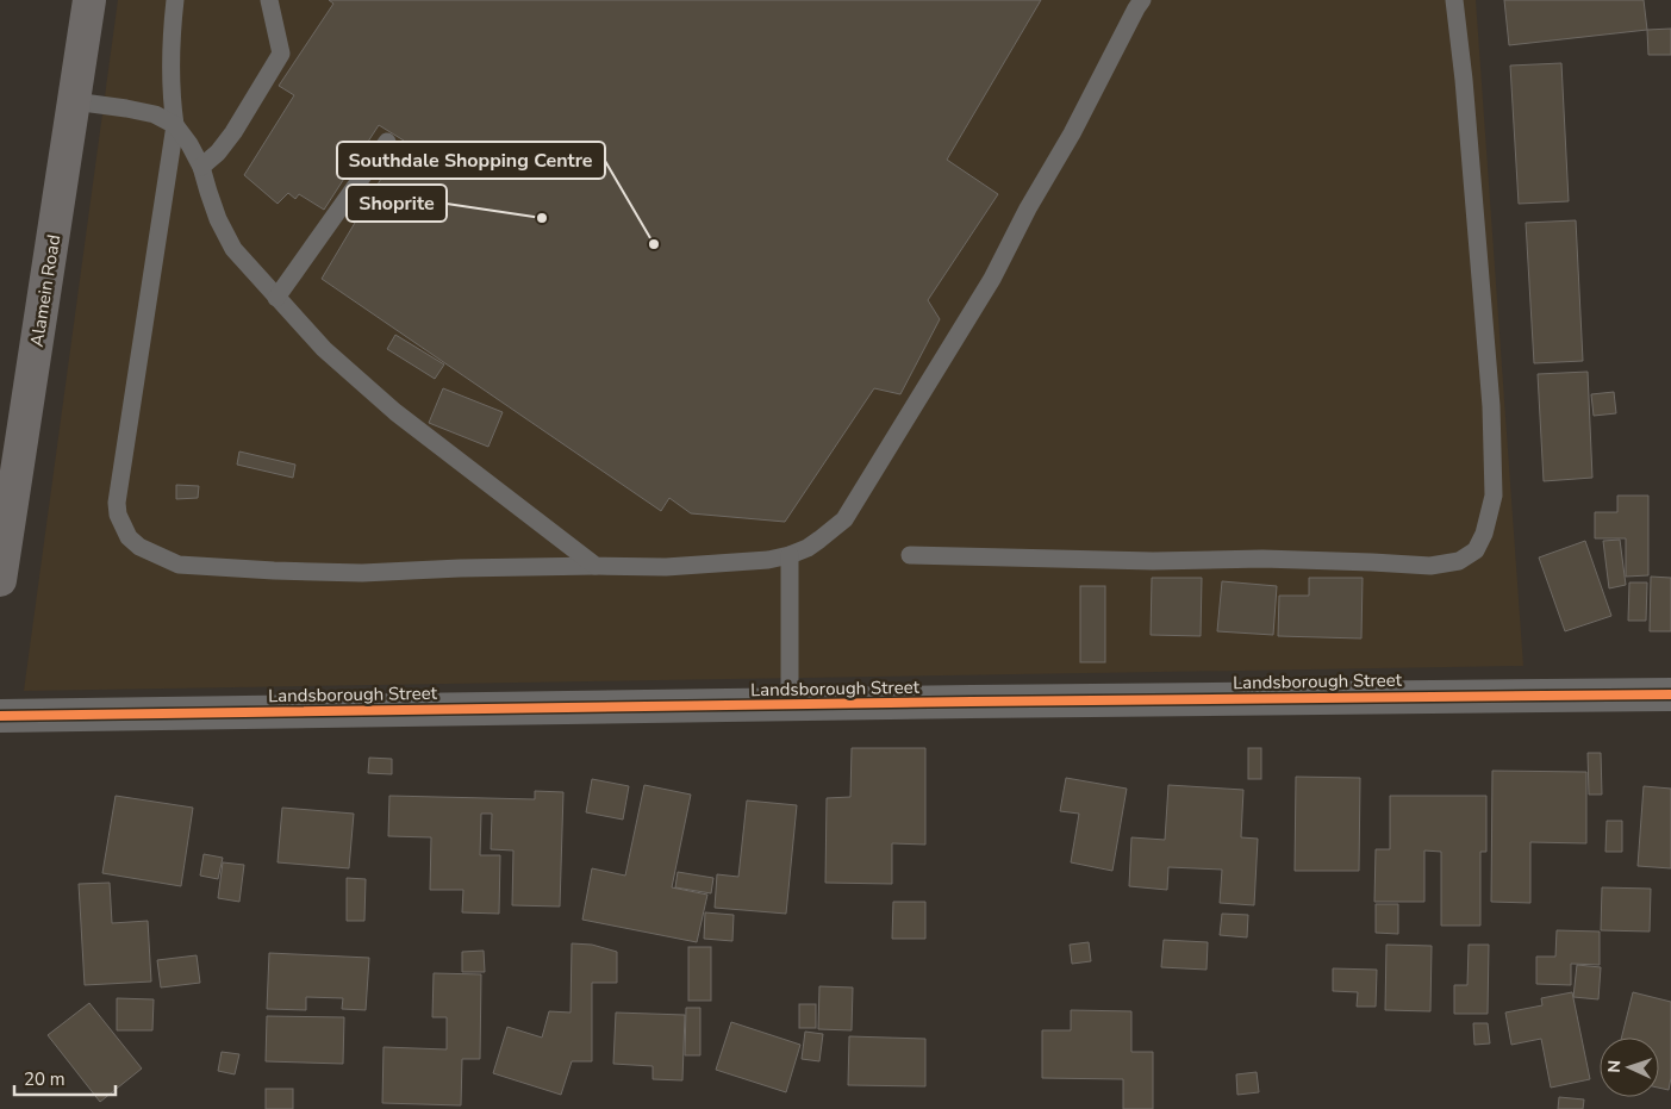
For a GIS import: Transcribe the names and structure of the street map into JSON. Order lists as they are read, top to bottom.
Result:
{
  "streets": {
    "main road": ["Alamein Road"],
    "street": ["Landsborough Street"]
  },
  "places": ["Shoprite", "Southdale Shopping Centre"],
  "scale_bar": "20 m",
  "north": "left"
}
